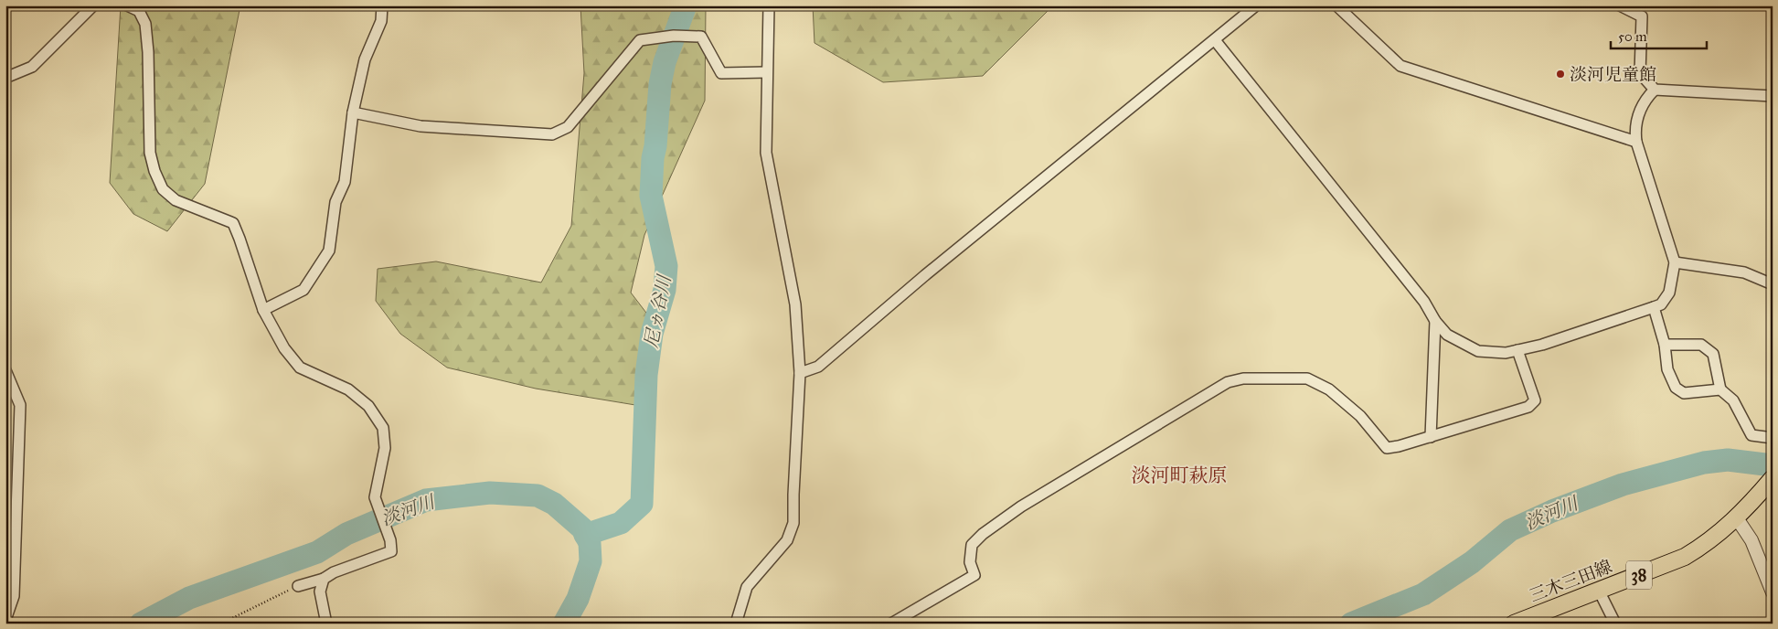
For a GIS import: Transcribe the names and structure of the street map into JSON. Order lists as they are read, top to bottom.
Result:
{
  "streets": {
    "main road": ["38", "三木三田線"]
  },
  "districts": ["淡河町萩原"],
  "water": ["尼ヵ谷川", "淡河川"],
  "places": ["淡河児童館"],
  "scale_bar": "50 m"
}
